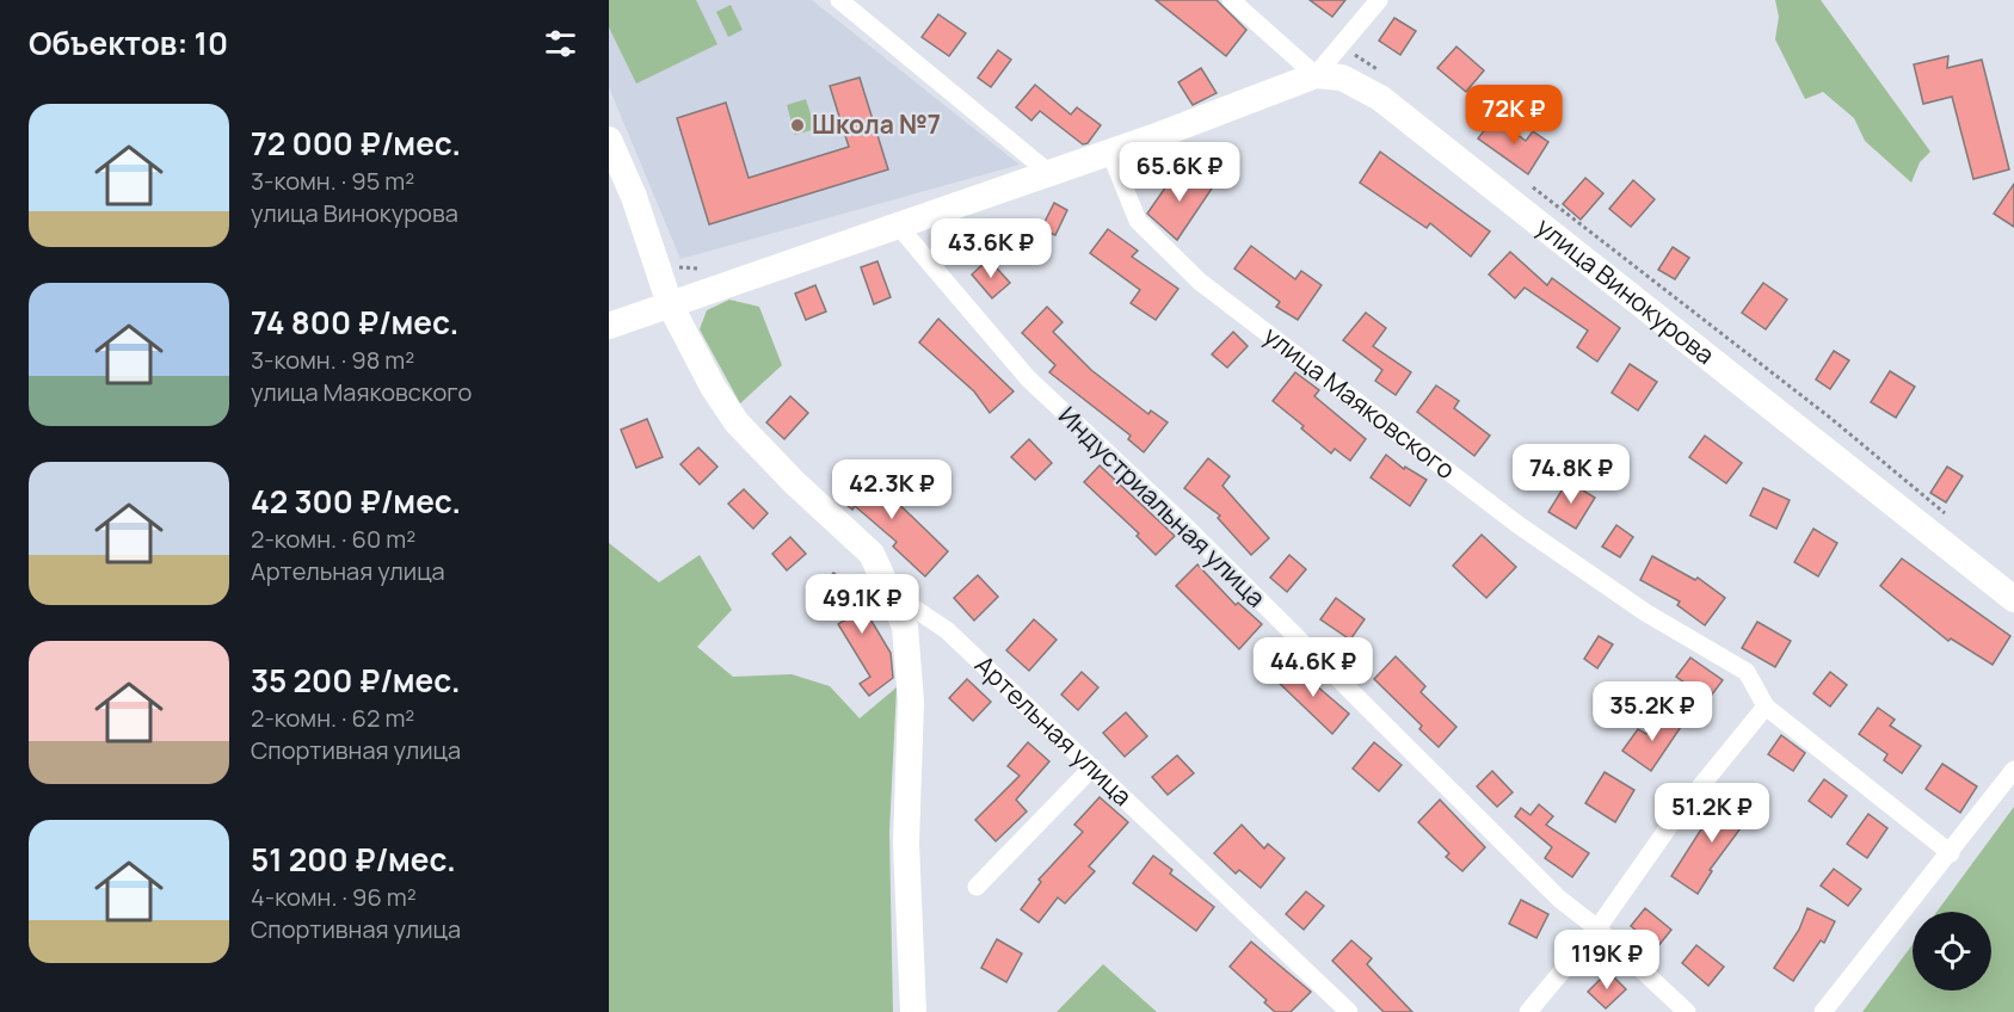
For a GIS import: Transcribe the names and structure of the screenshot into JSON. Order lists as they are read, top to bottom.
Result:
{
  "streets": {
    "main road": ["улица Винокурова", "Артельная улица"],
    "street": ["улица Маяковского", "Индустриальная улица"]
  },
  "places": ["Школа №7"],
  "page": {
    "heading": "Объектов: 10",
    "price": [
      "72K ₽",
      "65.6K ₽",
      "43.6K ₽",
      "74.8K ₽",
      "42.3K ₽",
      "49.1K ₽",
      "44.6K ₽",
      "35.2K ₽",
      "51.2K ₽",
      "119K ₽"
    ],
    "list": [
      {
        "name": "72 000 ₽/мес.",
        "note": "3-комн. · 95 m² · улица Винокурова"
      },
      {
        "name": "74 800 ₽/мес.",
        "note": "3-комн. · 98 m² · улица Маяковского"
      },
      {
        "name": "42 300 ₽/мес.",
        "note": "2-комн. · 60 m² · Артельная улица"
      },
      {
        "name": "35 200 ₽/мес.",
        "note": "2-комн. · 62 m² · Спортивная улица"
      },
      {
        "name": "51 200 ₽/мес.",
        "note": "4-комн. · 96 m² · Спортивная улица"
      }
    ]
  }
}
